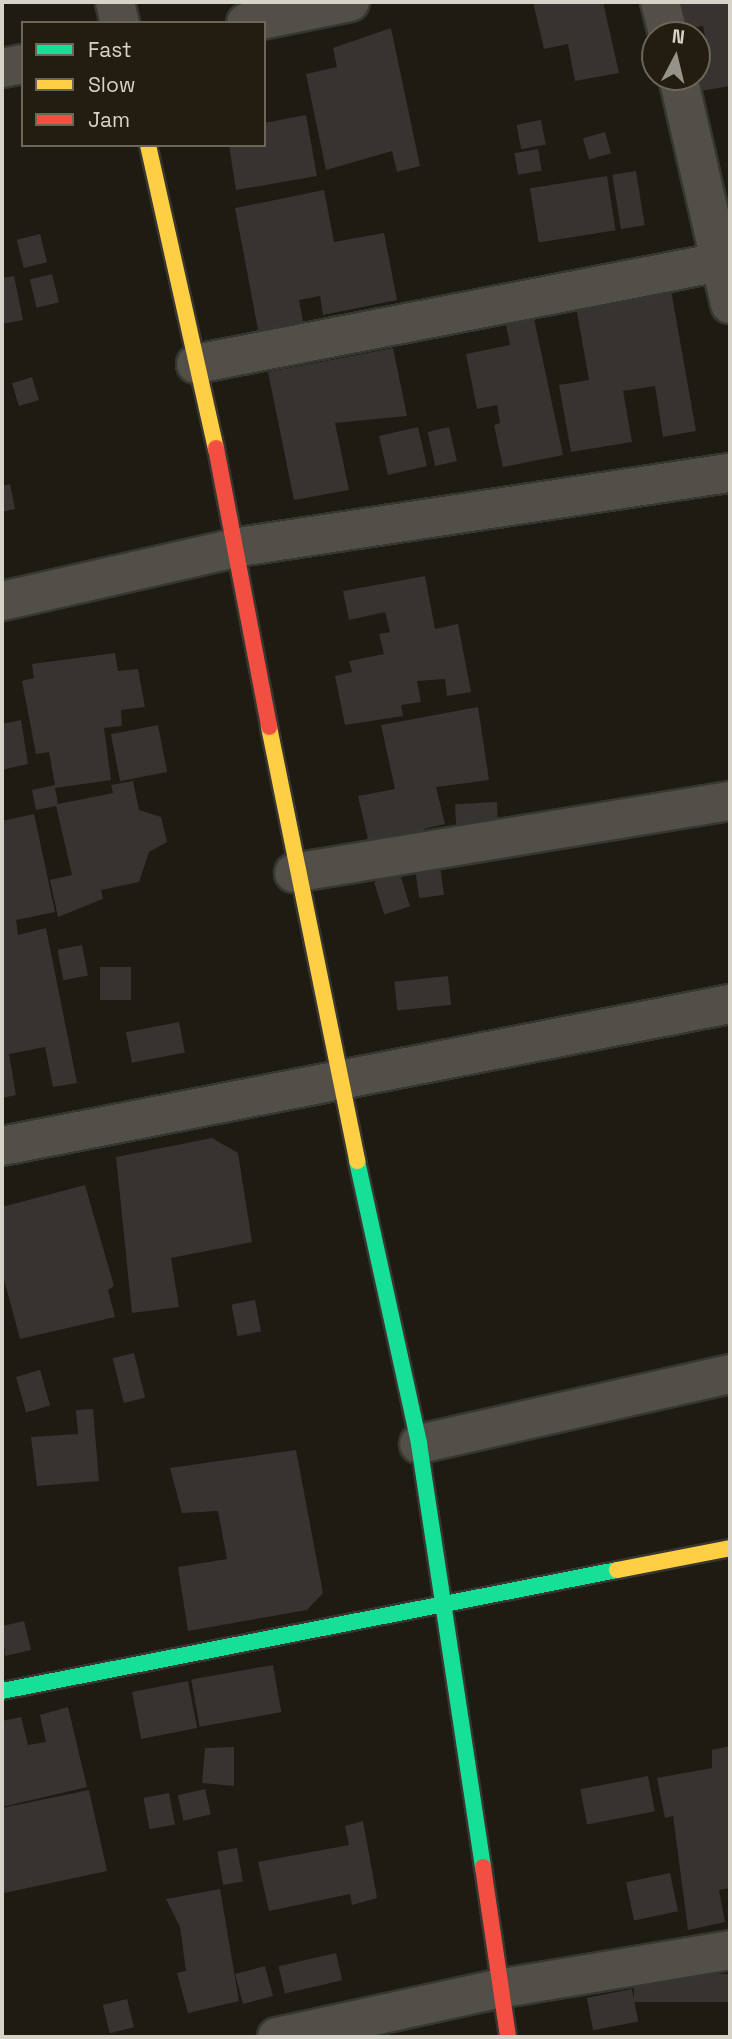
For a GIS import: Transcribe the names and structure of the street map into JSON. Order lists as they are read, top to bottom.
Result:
{
  "legend": ["Fast", "Slow", "Jam"],
  "north": "top"
}
